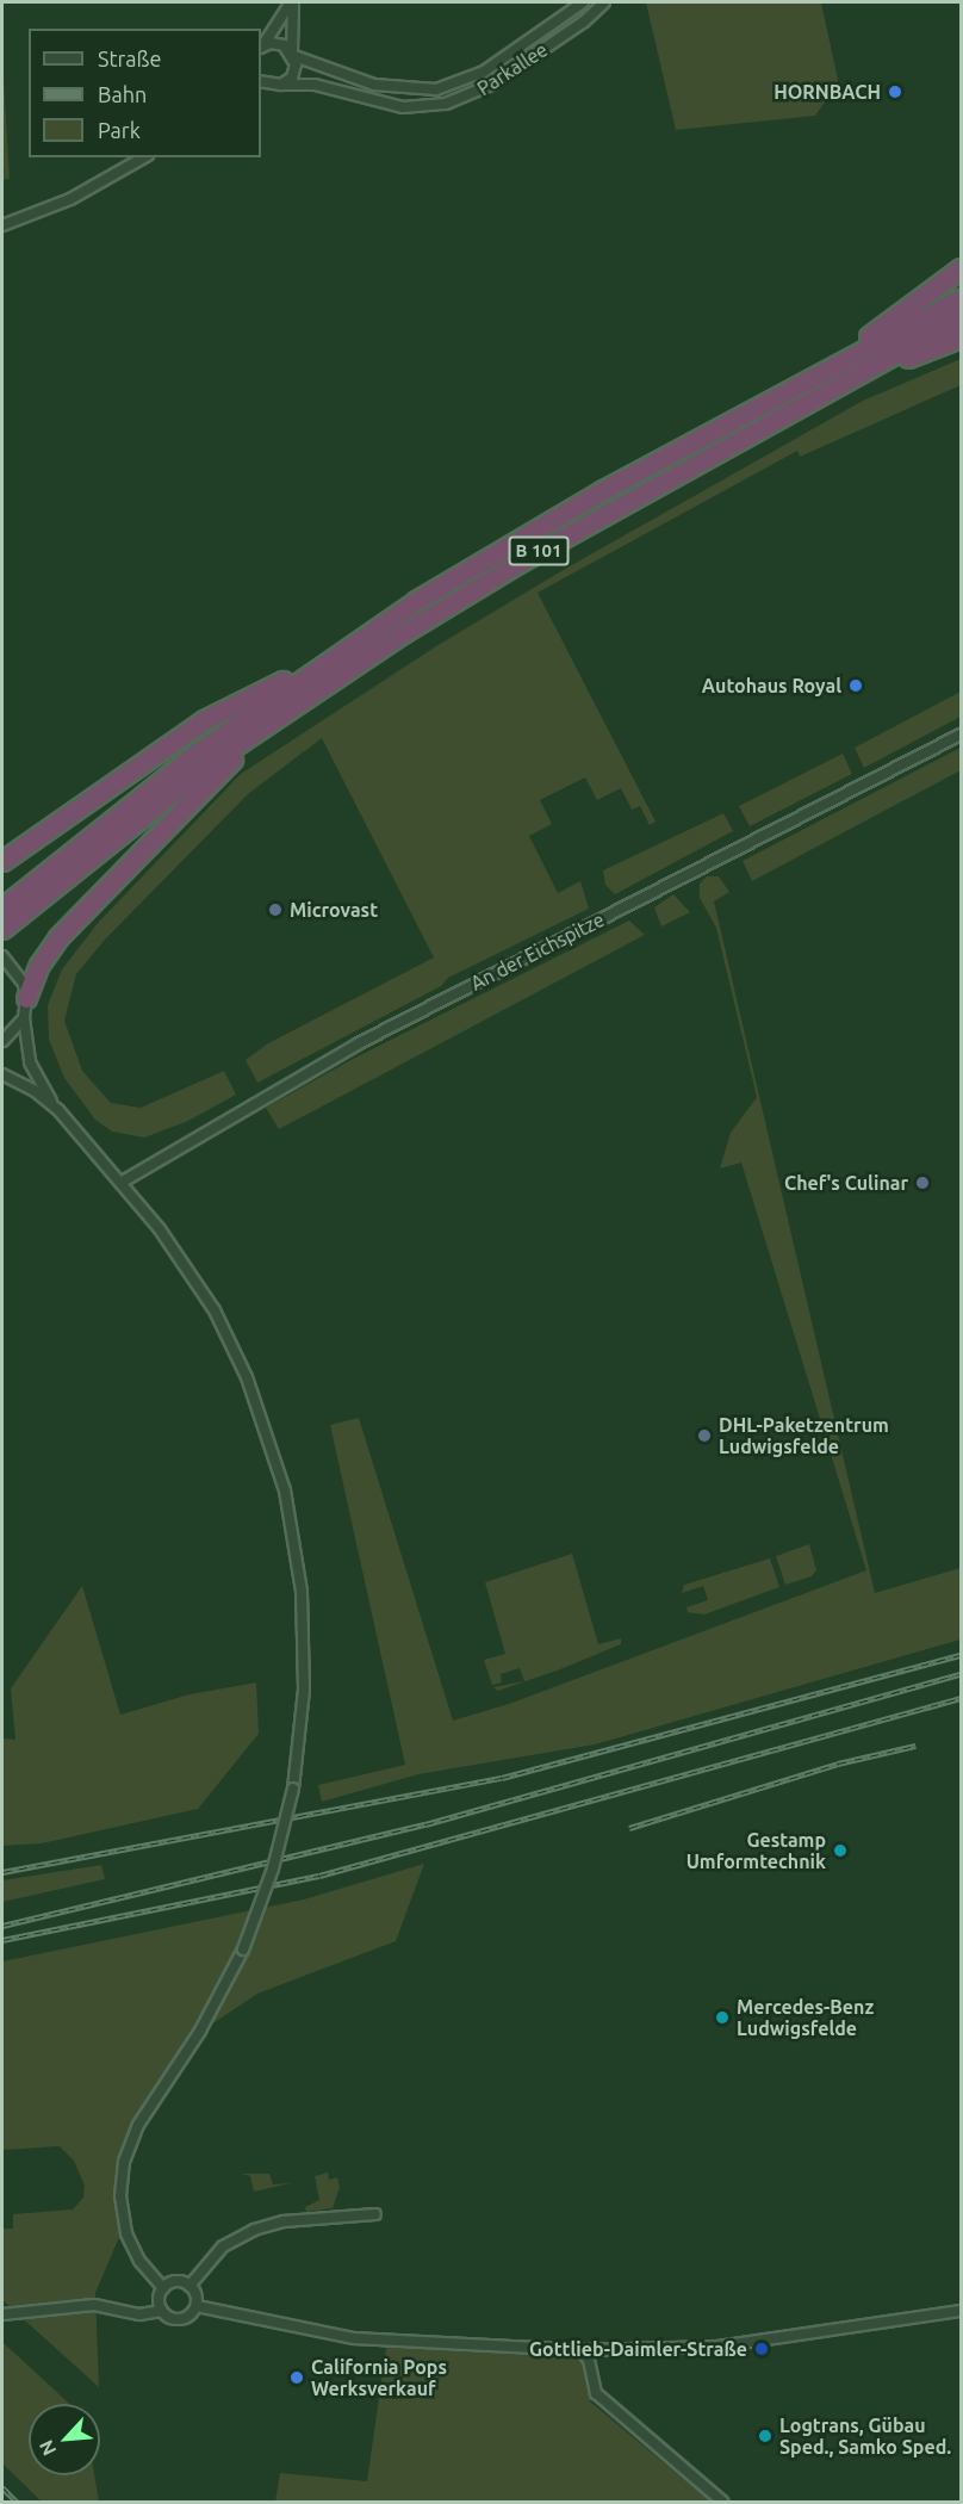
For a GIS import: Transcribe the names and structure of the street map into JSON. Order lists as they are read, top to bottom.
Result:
{
  "streets": {
    "highway": ["B 101"],
    "street": ["Parkallee", "An der Eichspitze"]
  },
  "places": [
    "HORNBACH",
    "Autohaus Royal",
    "Microvast",
    "Chef's Culinar",
    "DHL-Paketzentrum Ludwigsfelde",
    "Gestamp Umformtechnik",
    "Mercedes-Benz Ludwigsfelde",
    "Gottlieb-Daimler-Straße",
    "California Pops Werksverkauf",
    "Logtrans, Gübau Sped., Samko Sped."
  ],
  "legend": ["Straße", "Bahn", "Park"],
  "north": "bottom left"
}
